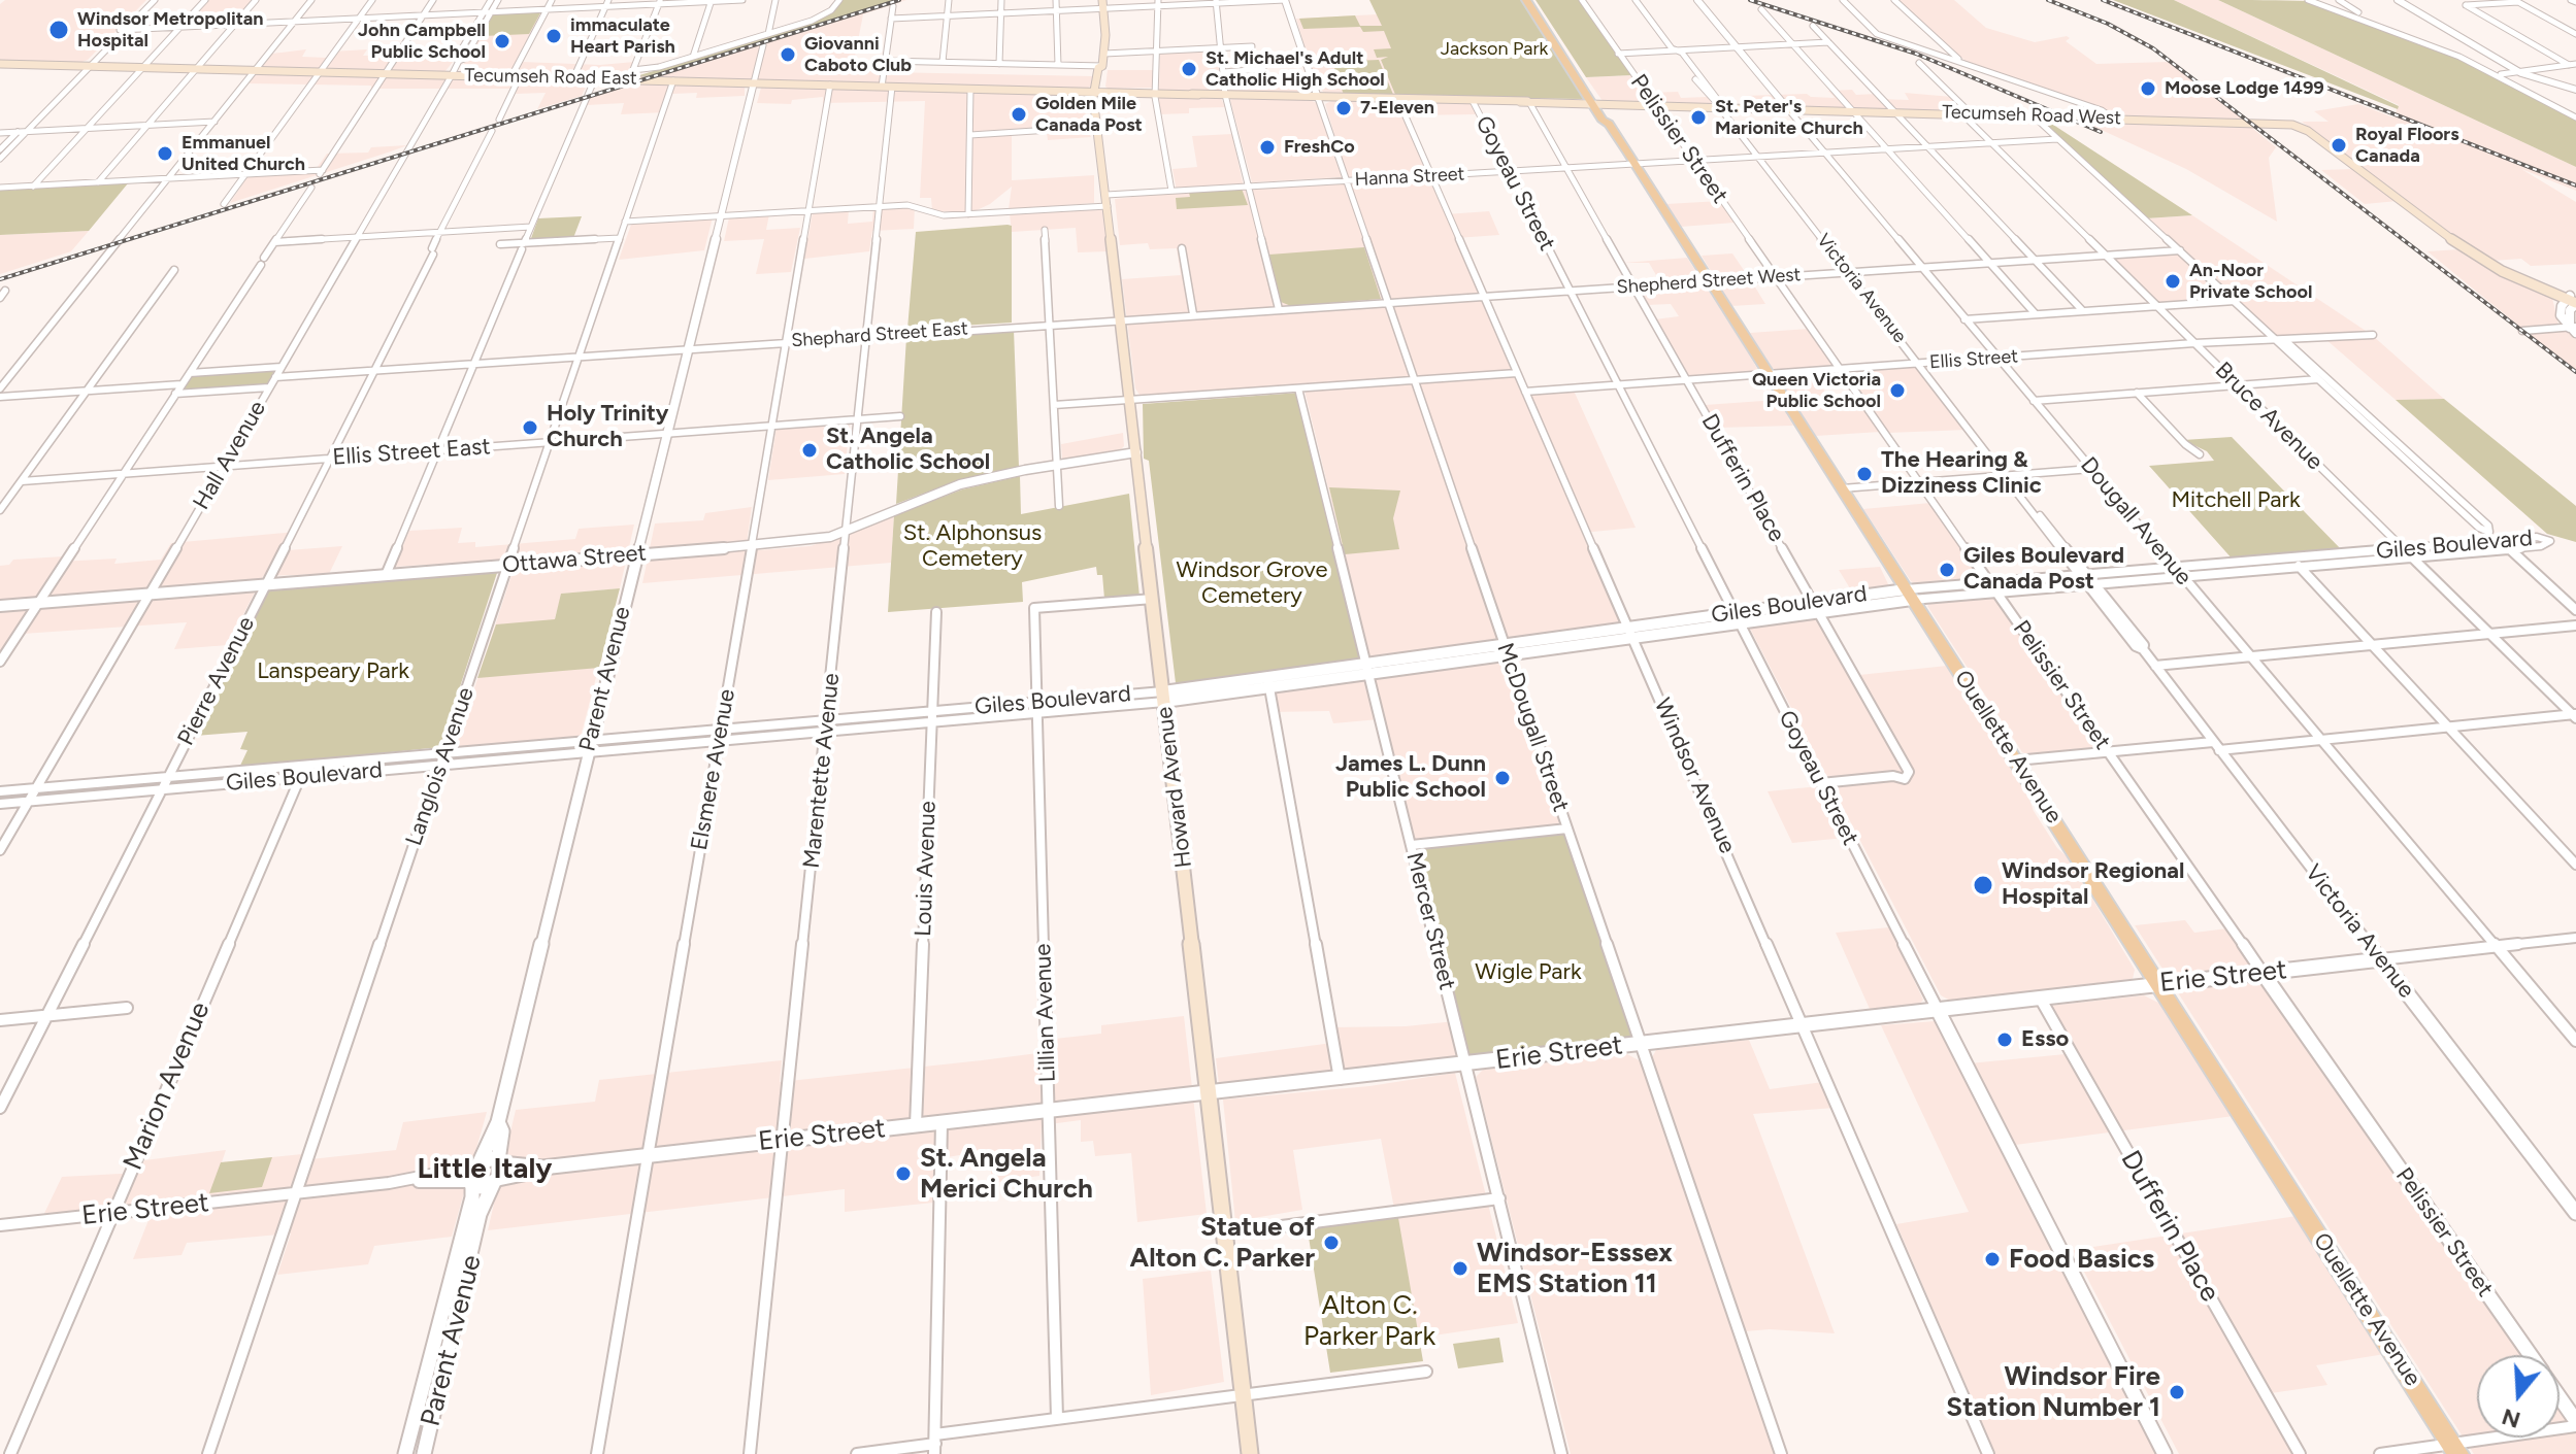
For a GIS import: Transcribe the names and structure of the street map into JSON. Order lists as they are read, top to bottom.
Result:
{
  "streets": {
    "main road": [
      "Tecumseh Road East",
      "Tecumseh Road West",
      "Ouellette Avenue",
      "Howard Avenue"
    ],
    "street": [
      "Pelissier Street",
      "Hanna Street",
      "Goyeau Street",
      "Shepherd Street West",
      "Victoria Avenue",
      "Shephard Street East",
      "Ellis Street",
      "Bruce Avenue",
      "Ellis Street East",
      "Hall Avenue",
      "Dufferin Place",
      "Dougall Avenue",
      "Giles Boulevard",
      "Ottawa Street",
      "Parent Avenue",
      "Pierre Avenue",
      "McDougall Street",
      "Langlois Avenue",
      "Elsmere Avenue",
      "Marentette Avenue",
      "Windsor Avenue",
      "Louis Avenue",
      "Mercer Street",
      "Erie Street",
      "Lillian Avenue",
      "Marion Avenue"
    ]
  },
  "crossings": [
    ["Tecumseh Road East", "Tecumseh Road West"],
    ["Tecumseh Road East", "Goyeau Street"],
    ["Tecumseh Road East", "Hall Avenue"],
    ["Tecumseh Road East", "Dufferin Place"],
    ["Tecumseh Road East", "Parent Avenue"],
    ["Tecumseh Road East", "McDougall Street"],
    ["Tecumseh Road East", "Ouellette Avenue"],
    ["Tecumseh Road East", "Langlois Avenue"],
    ["Tecumseh Road East", "Elsmere Avenue"],
    ["Tecumseh Road East", "Marentette Avenue"],
    ["Tecumseh Road East", "Windsor Avenue"],
    ["Tecumseh Road East", "Howard Avenue"],
    ["Tecumseh Road West", "Pelissier Street"],
    ["Tecumseh Road West", "Victoria Avenue"],
    ["Tecumseh Road West", "Bruce Avenue"],
    ["Tecumseh Road West", "Dougall Avenue"],
    ["Tecumseh Road West", "Ouellette Avenue"],
    ["Pelissier Street", "Hanna Street"],
    ["Pelissier Street", "Shepherd Street West"],
    ["Pelissier Street", "Ellis Street"],
    ["Pelissier Street", "Giles Boulevard"],
    ["Pelissier Street", "Erie Street"],
    ["Hanna Street", "Goyeau Street"],
    ["Hanna Street", "Victoria Avenue"],
    ["Hanna Street", "Bruce Avenue"],
    ["Hanna Street", "Dufferin Place"],
    ["Hanna Street", "Dougall Avenue"],
    ["Hanna Street", "McDougall Street"],
    ["Hanna Street", "Ouellette Avenue"],
    ["Hanna Street", "Windsor Avenue"],
    ["Hanna Street", "Howard Avenue"],
    ["Goyeau Street", "Shepherd Street West"],
    ["Goyeau Street", "Ellis Street"],
    ["Goyeau Street", "Dufferin Place"],
    ["Goyeau Street", "Giles Boulevard"],
    ["Goyeau Street", "Erie Street"],
    ["Shepherd Street West", "Victoria Avenue"],
    ["Shepherd Street West", "Shephard Street East"],
    ["Shepherd Street West", "Bruce Avenue"],
    ["Shepherd Street West", "Dufferin Place"],
    ["Shepherd Street West", "Dougall Avenue"],
    ["Shepherd Street West", "Ouellette Avenue"],
    ["Shepherd Street West", "Windsor Avenue"],
    ["Victoria Avenue", "Ellis Street"],
    ["Victoria Avenue", "Giles Boulevard"],
    ["Victoria Avenue", "Erie Street"],
    ["Shephard Street East", "Hall Avenue"],
    ["Shephard Street East", "Parent Avenue"],
    ["Shephard Street East", "Pierre Avenue"],
    ["Shephard Street East", "McDougall Street"],
    ["Shephard Street East", "Langlois Avenue"],
    ["Shephard Street East", "Elsmere Avenue"],
    ["Shephard Street East", "Marentette Avenue"],
    ["Shephard Street East", "Windsor Avenue"],
    ["Shephard Street East", "Howard Avenue"],
    ["Ellis Street", "Bruce Avenue"],
    ["Ellis Street", "Dufferin Place"],
    ["Ellis Street", "Dougall Avenue"],
    ["Ellis Street", "Ouellette Avenue"],
    ["Ellis Street", "Windsor Avenue"],
    ["Bruce Avenue", "Giles Boulevard"],
    ["Ellis Street East", "Hall Avenue"],
    ["Ellis Street East", "Parent Avenue"],
    ["Ellis Street East", "Pierre Avenue"],
    ["Ellis Street East", "Langlois Avenue"],
    ["Ellis Street East", "Elsmere Avenue"],
    ["Ellis Street East", "Marentette Avenue"],
    ["Hall Avenue", "Giles Boulevard"],
    ["Hall Avenue", "Ottawa Street"],
    ["Dufferin Place", "Giles Boulevard"],
    ["Dufferin Place", "Erie Street"],
    ["Dougall Avenue", "Giles Boulevard"],
    ["Dougall Avenue", "Erie Street"],
    ["Giles Boulevard", "Parent Avenue"],
    ["Giles Boulevard", "Pierre Avenue"],
    ["Giles Boulevard", "McDougall Street"],
    ["Giles Boulevard", "Ouellette Avenue"],
    ["Giles Boulevard", "Langlois Avenue"],
    ["Giles Boulevard", "Elsmere Avenue"],
    ["Giles Boulevard", "Marentette Avenue"],
    ["Giles Boulevard", "Windsor Avenue"],
    ["Giles Boulevard", "Howard Avenue"],
    ["Giles Boulevard", "Louis Avenue"],
    ["Giles Boulevard", "Mercer Street"],
    ["Giles Boulevard", "Lillian Avenue"],
    ["Giles Boulevard", "Marion Avenue"],
    ["Ottawa Street", "Parent Avenue"],
    ["Ottawa Street", "Pierre Avenue"],
    ["Ottawa Street", "Langlois Avenue"],
    ["Ottawa Street", "Elsmere Avenue"],
    ["Ottawa Street", "Marentette Avenue"],
    ["Ottawa Street", "Howard Avenue"],
    ["Parent Avenue", "Erie Street"],
    ["McDougall Street", "Erie Street"],
    ["Ouellette Avenue", "Erie Street"],
    ["Langlois Avenue", "Erie Street"],
    ["Elsmere Avenue", "Erie Street"],
    ["Marentette Avenue", "Erie Street"],
    ["Windsor Avenue", "Erie Street"],
    ["Howard Avenue", "Erie Street"],
    ["Howard Avenue", "Lillian Avenue"],
    ["Louis Avenue", "Erie Street"],
    ["Mercer Street", "Erie Street"],
    ["Erie Street", "Lillian Avenue"],
    ["Erie Street", "Marion Avenue"]
  ],
  "districts": ["Little Italy"],
  "parks": [
    "Jackson Park",
    "Mitchell Park",
    "St. Alphonsus Cemetery",
    "Windsor Grove Cemetery",
    "Lanspeary Park",
    "Wigle Park",
    "Alton C. Parker Park"
  ],
  "places": [
    "Windsor Metropolitan Hospital",
    "immaculate Heart Parish",
    "John Campbell Public School",
    "Giovanni Caboto Club",
    "St. Michael's Adult Catholic High School",
    "Moose Lodge 1499",
    "7-Eleven",
    "Golden Mile Canada Post",
    "St. Peter's Marionite Church",
    "Royal Floors Canada",
    "FreshCo",
    "Emmanuel United Church",
    "An-Noor Private School",
    "Queen Victoria Public School",
    "Holy Trinity Church",
    "St. Angela Catholic School",
    "The Hearing & Dizziness Clinic",
    "Giles Boulevard Canada Post",
    "James L. Dunn Public School",
    "Windsor Regional Hospital",
    "Esso",
    "St. Angela Merici Church",
    "Statue of Alton C. Parker",
    "Food Basics",
    "Windsor-Esssex EMS Station 11",
    "Windsor Fire Station Number 1"
  ],
  "north": "bottom"
}
